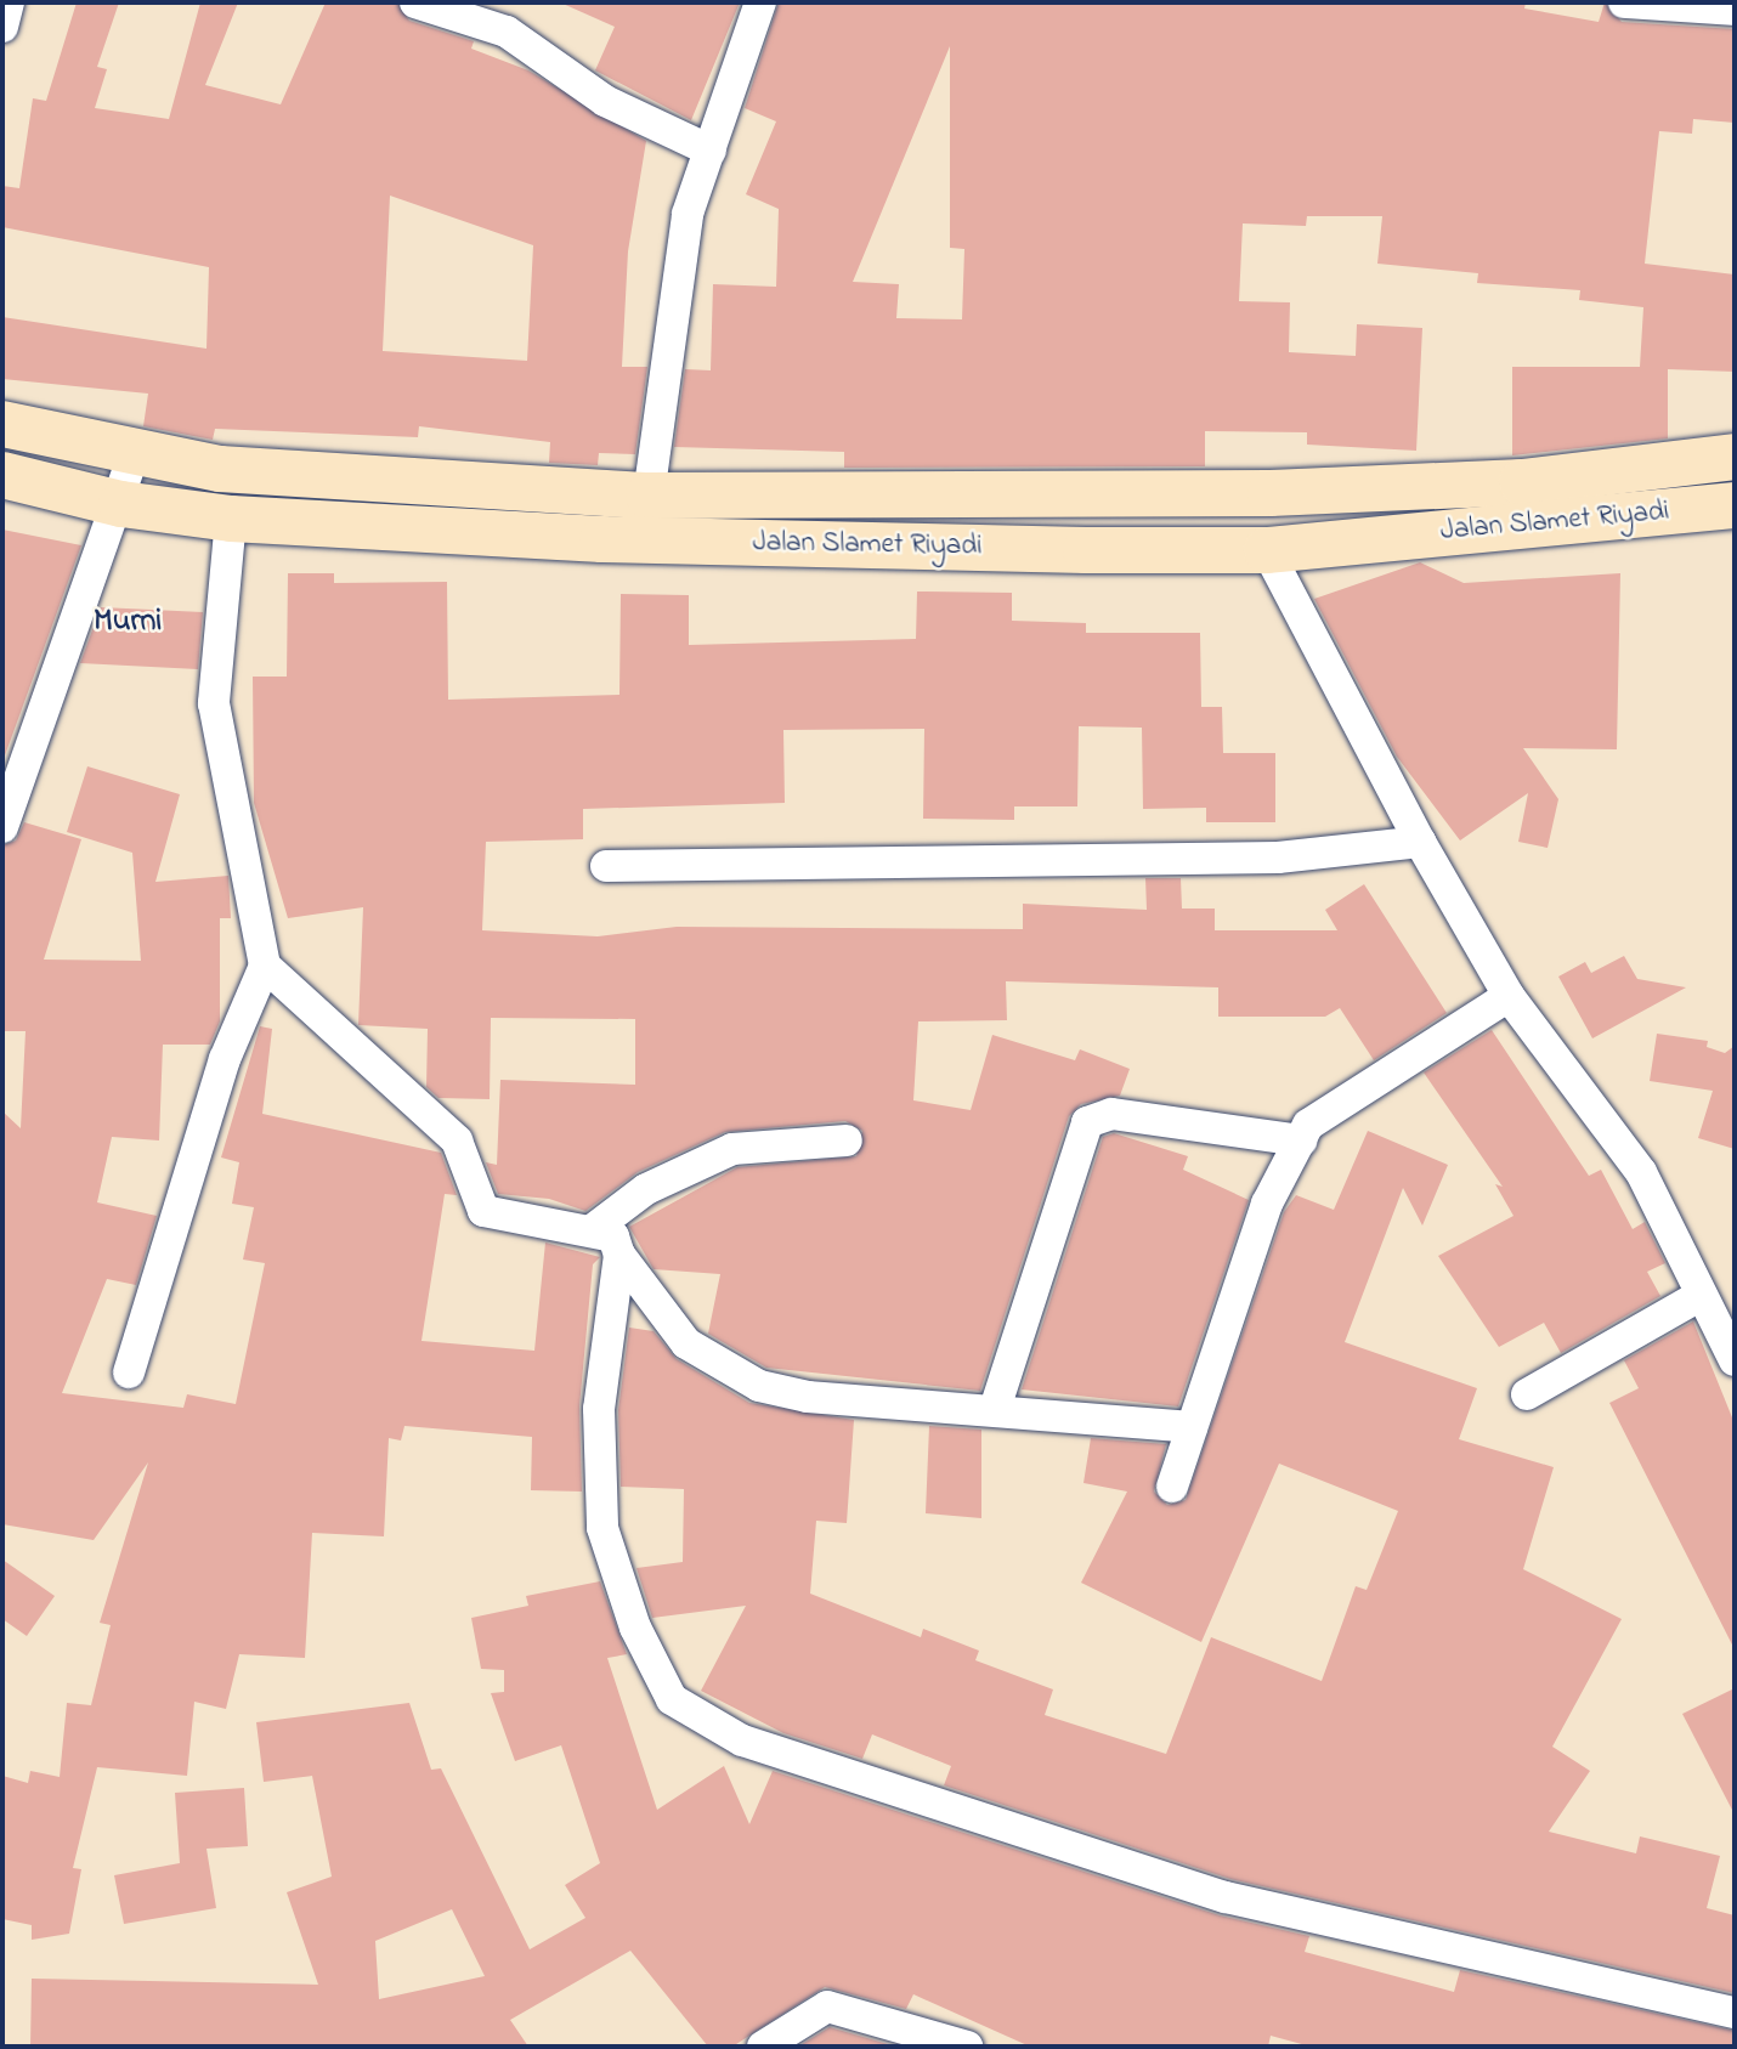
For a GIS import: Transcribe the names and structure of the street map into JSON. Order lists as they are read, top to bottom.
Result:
{
  "streets": {
    "main road": ["Jalan Slamet Riyadi"]
  },
  "districts": ["Murni"]
}
